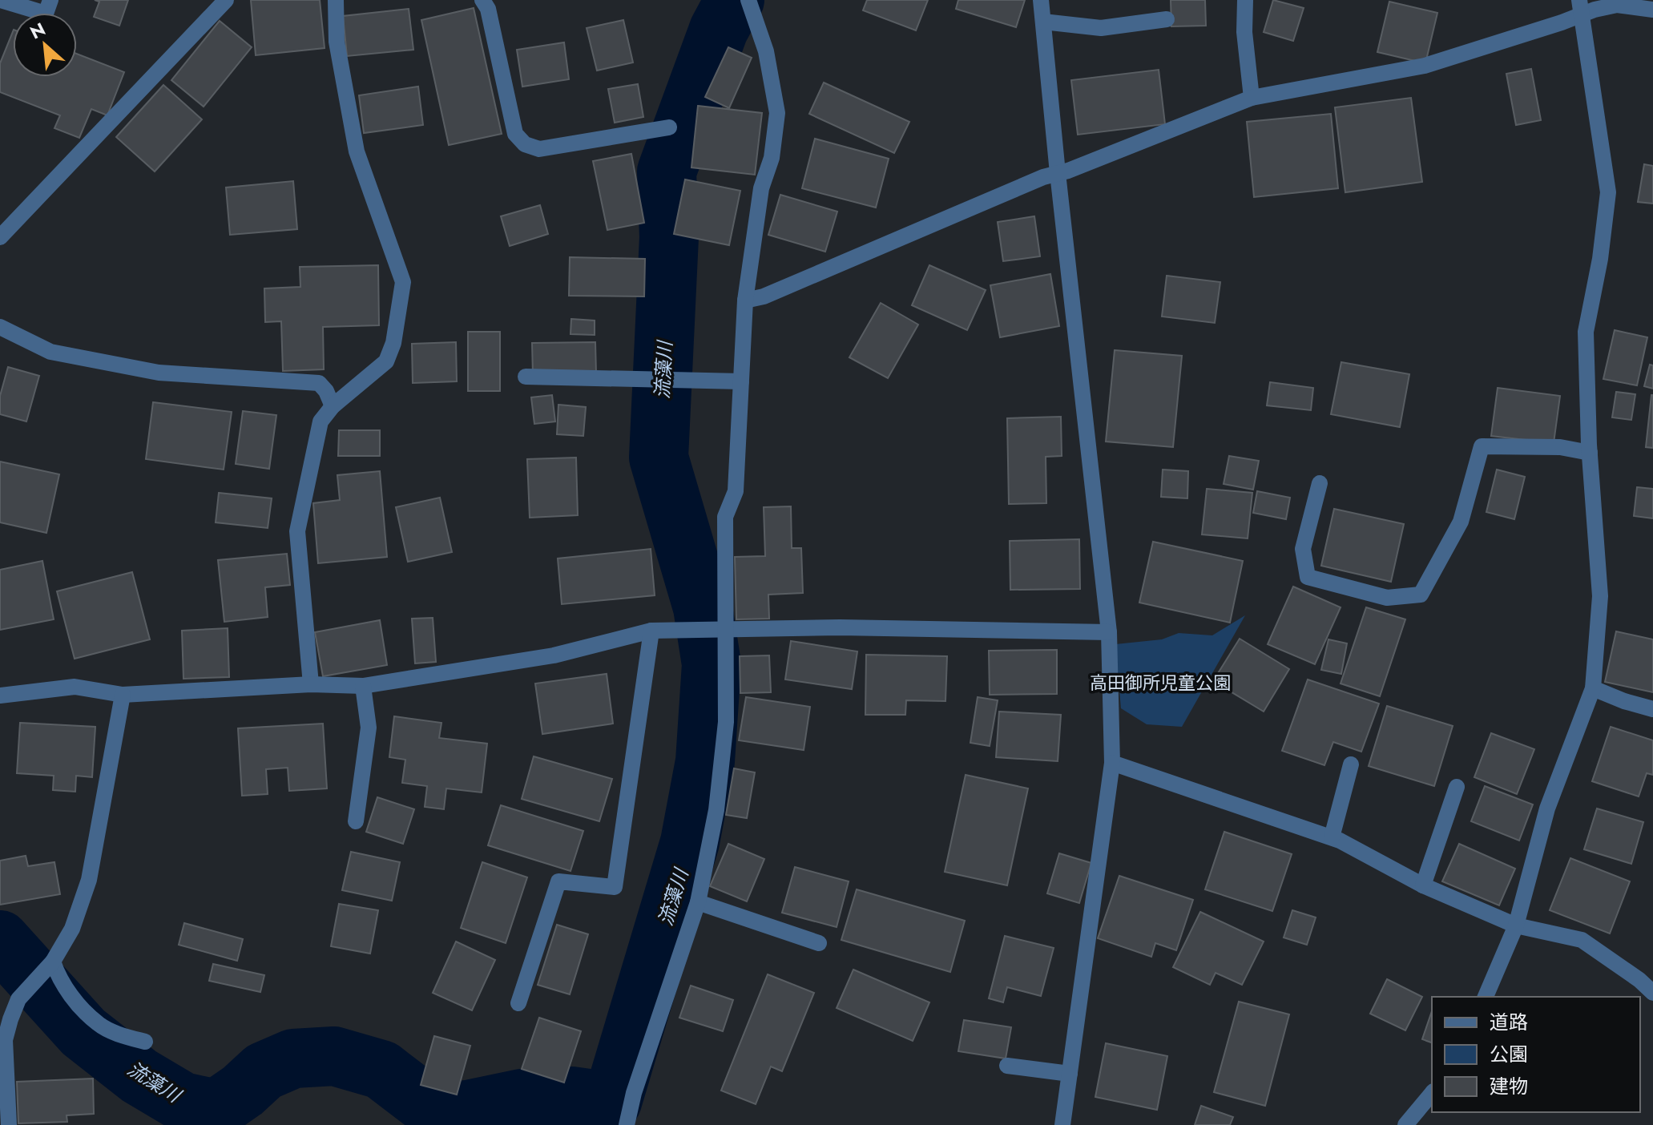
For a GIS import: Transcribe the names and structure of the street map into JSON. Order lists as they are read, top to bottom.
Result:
{
  "water": ["流藻川"],
  "parks": ["高田御所児童公園"],
  "legend": ["道路", "公園", "建物"],
  "north": "top left"
}
